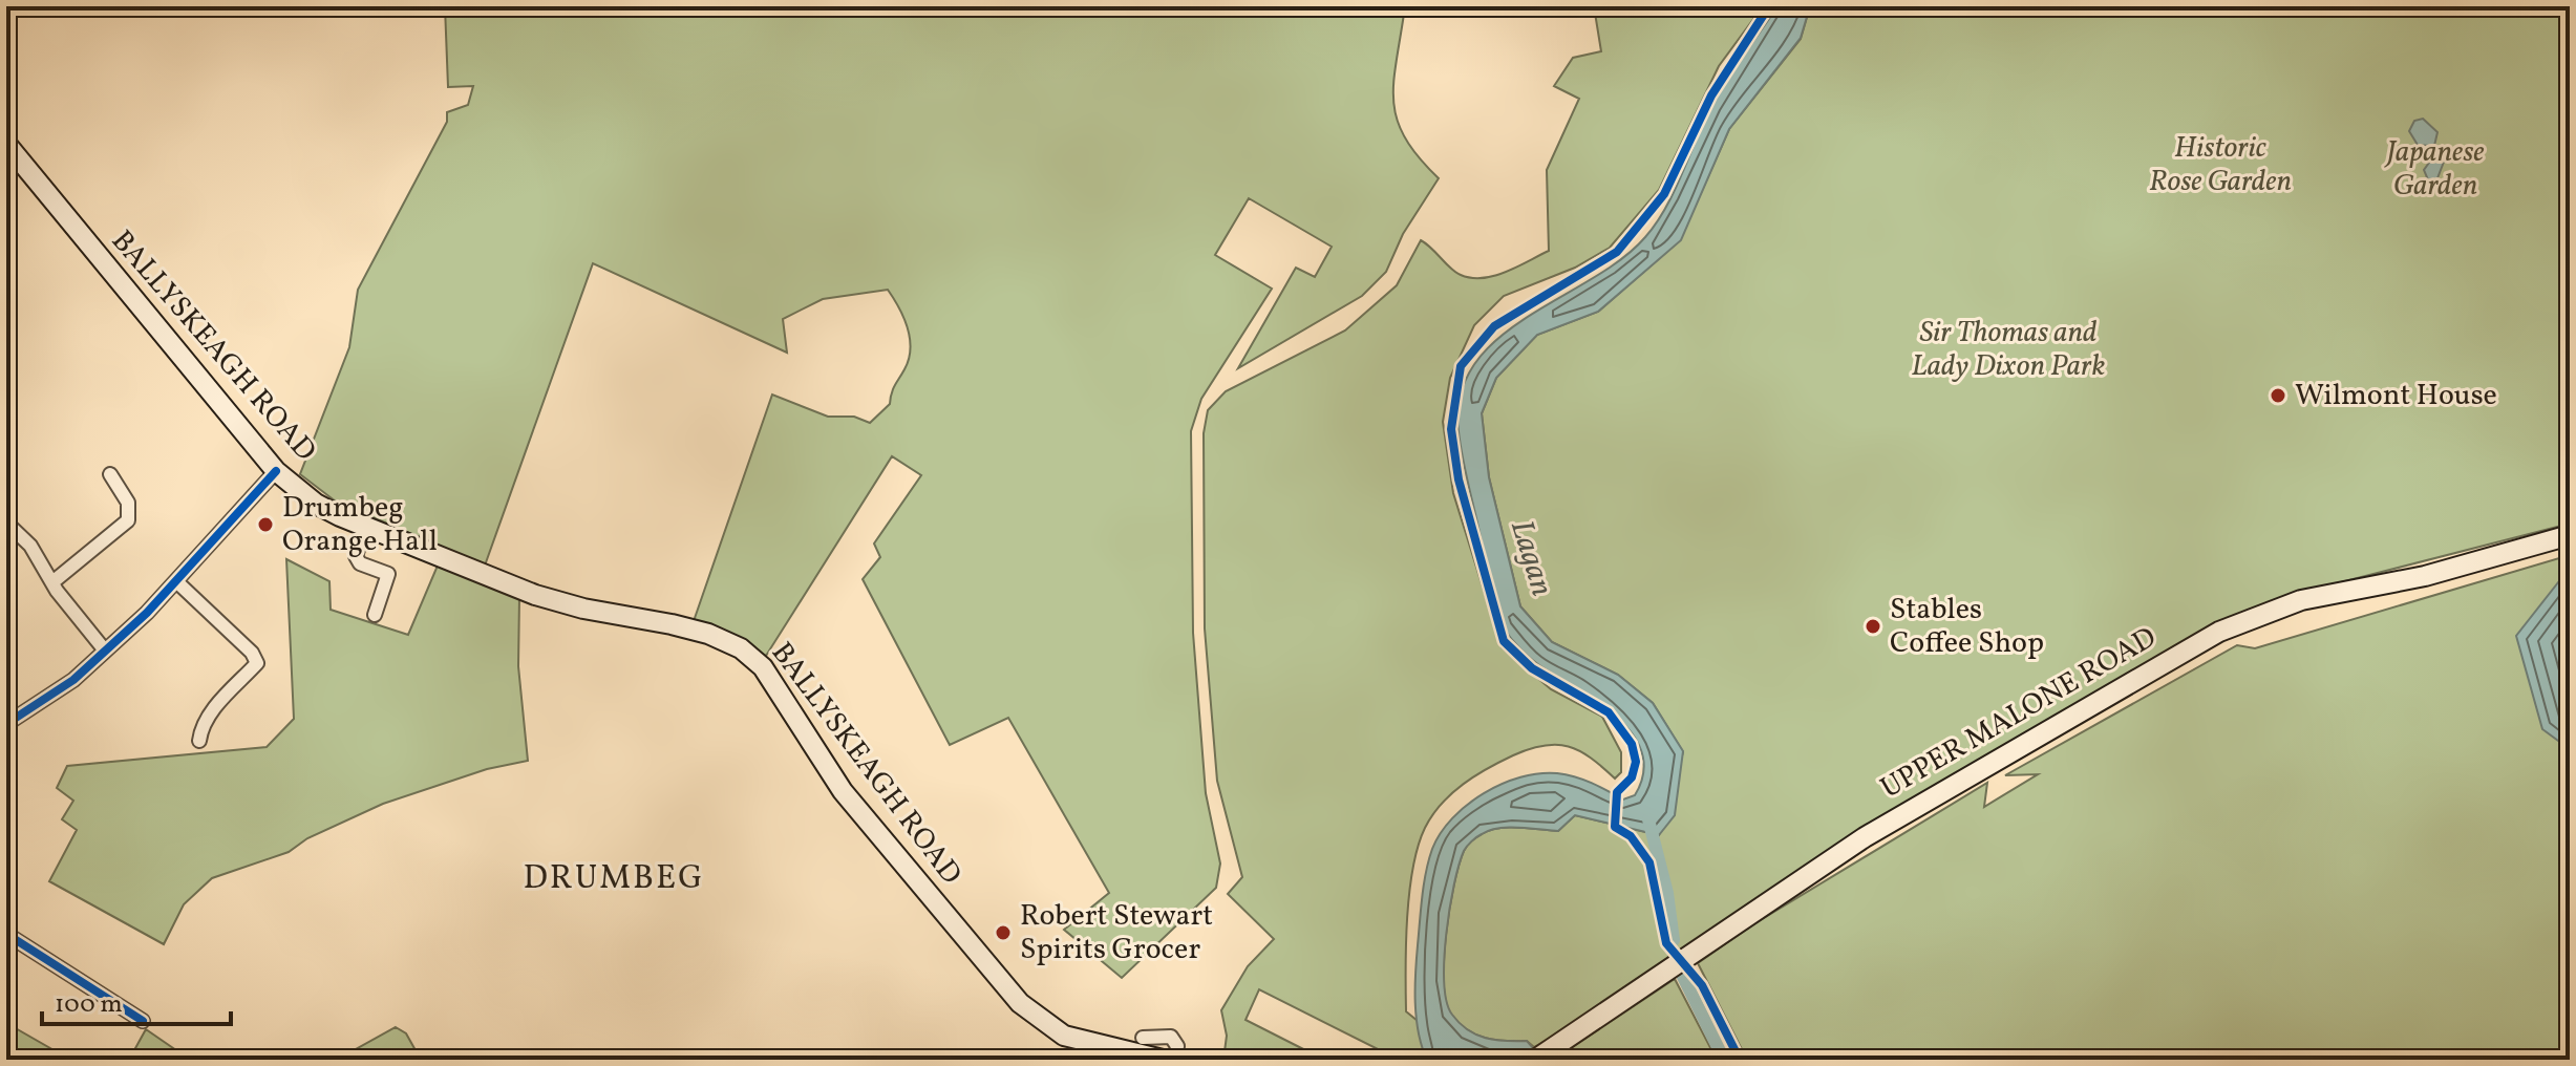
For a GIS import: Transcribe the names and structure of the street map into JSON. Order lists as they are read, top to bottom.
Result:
{
  "streets": {
    "main road": ["BALLYSKEAGH ROAD", "UPPER MALONE ROAD"]
  },
  "districts": ["DRUMBEG"],
  "water": ["Lagan"],
  "parks": ["Historic Rose Garden", "Japanese Garden", "Sir Thomas and Lady Dixon Park"],
  "places": [
    "Wilmont House",
    "Drumbeg Orange Hall",
    "Stables Coffee Shop",
    "Robert Stewart Spirits Grocer"
  ],
  "scale_bar": "100 m"
}
